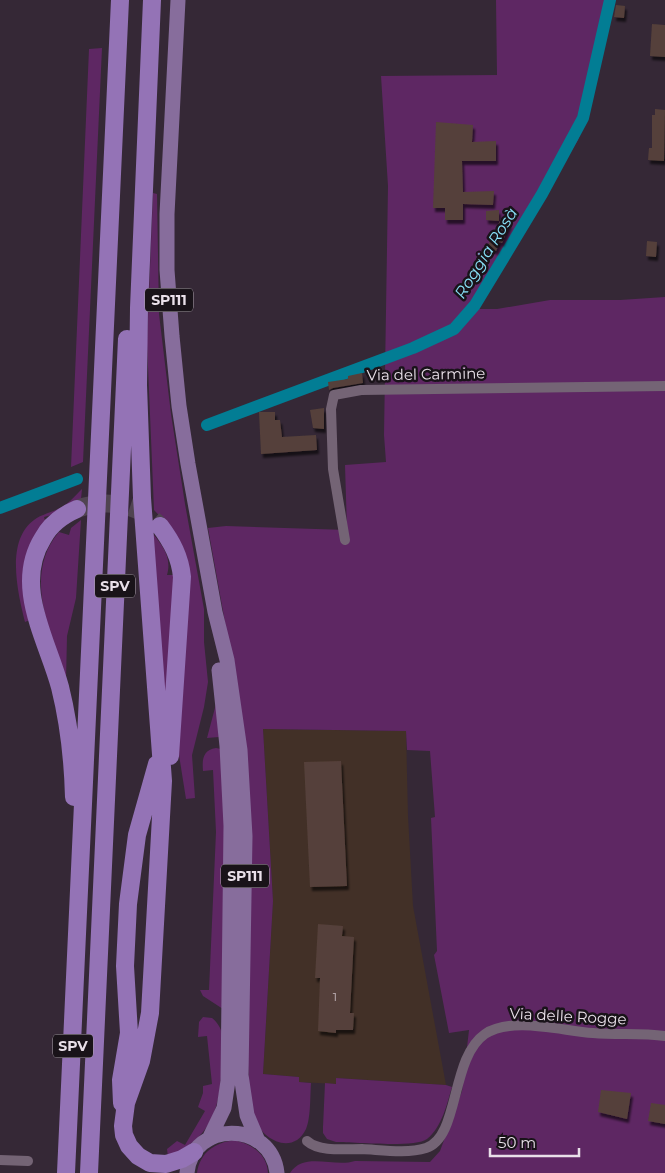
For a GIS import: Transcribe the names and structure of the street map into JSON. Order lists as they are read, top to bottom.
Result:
{
  "streets": {
    "highway": ["SPV"],
    "main road": ["SP111"],
    "street": ["Via del Carmine", "Via delle Rogge"]
  },
  "water": ["Roggia Rosà"],
  "house_numbers": ["1"],
  "scale_bar": "50 m"
}
